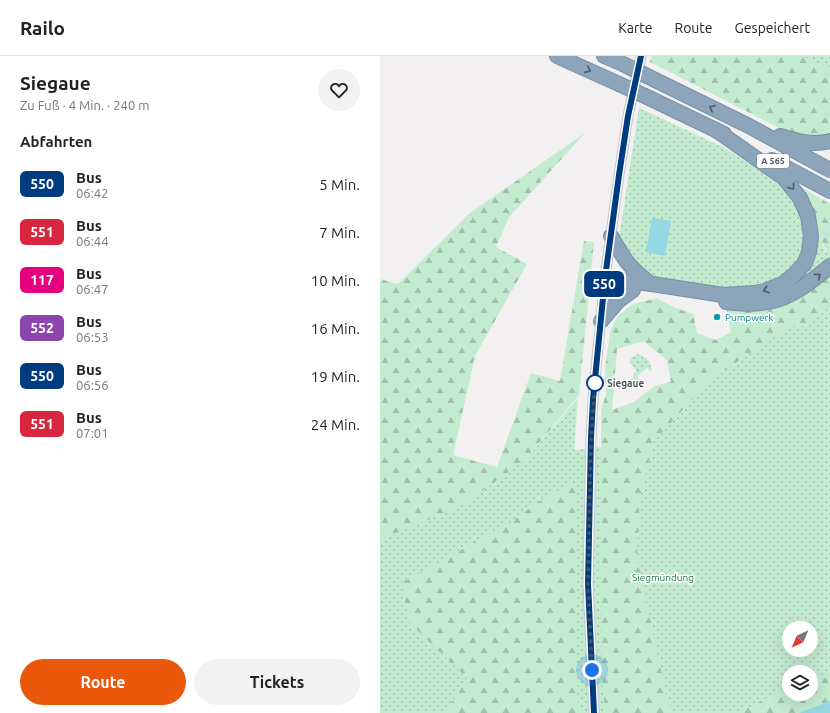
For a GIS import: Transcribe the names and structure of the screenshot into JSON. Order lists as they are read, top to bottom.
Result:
{
  "streets": {
    "highway": ["A 565"]
  },
  "parks": ["Siegmündung"],
  "places": ["Pumpwerk", "Siegaue"],
  "lines": ["bus line 550"],
  "north": "bottom left",
  "page": {
    "header": "Railo",
    "nav": ["Karte", "Route", "Gespeichert"],
    "heading": [
      ["Siegaue", "Zu Fuß · 4 Min. · 240 m"],
      "Abfahrten"
    ],
    "on_map": "550",
    "list": [
      {
        "mark": "550",
        "name": "Bus",
        "note": "06:42",
        "value": "5 Min."
      },
      {
        "mark": "551",
        "name": "Bus",
        "note": "06:44",
        "value": "7 Min."
      },
      {
        "mark": "117",
        "name": "Bus",
        "note": "06:47",
        "value": "10 Min."
      },
      {
        "mark": "552",
        "name": "Bus",
        "note": "06:53",
        "value": "16 Min."
      },
      {
        "mark": "550",
        "name": "Bus",
        "note": "06:56",
        "value": "19 Min."
      },
      {
        "mark": "551",
        "name": "Bus",
        "note": "07:01",
        "value": "24 Min."
      }
    ],
    "buttons": ["Route", "Tickets"]
  }
}
